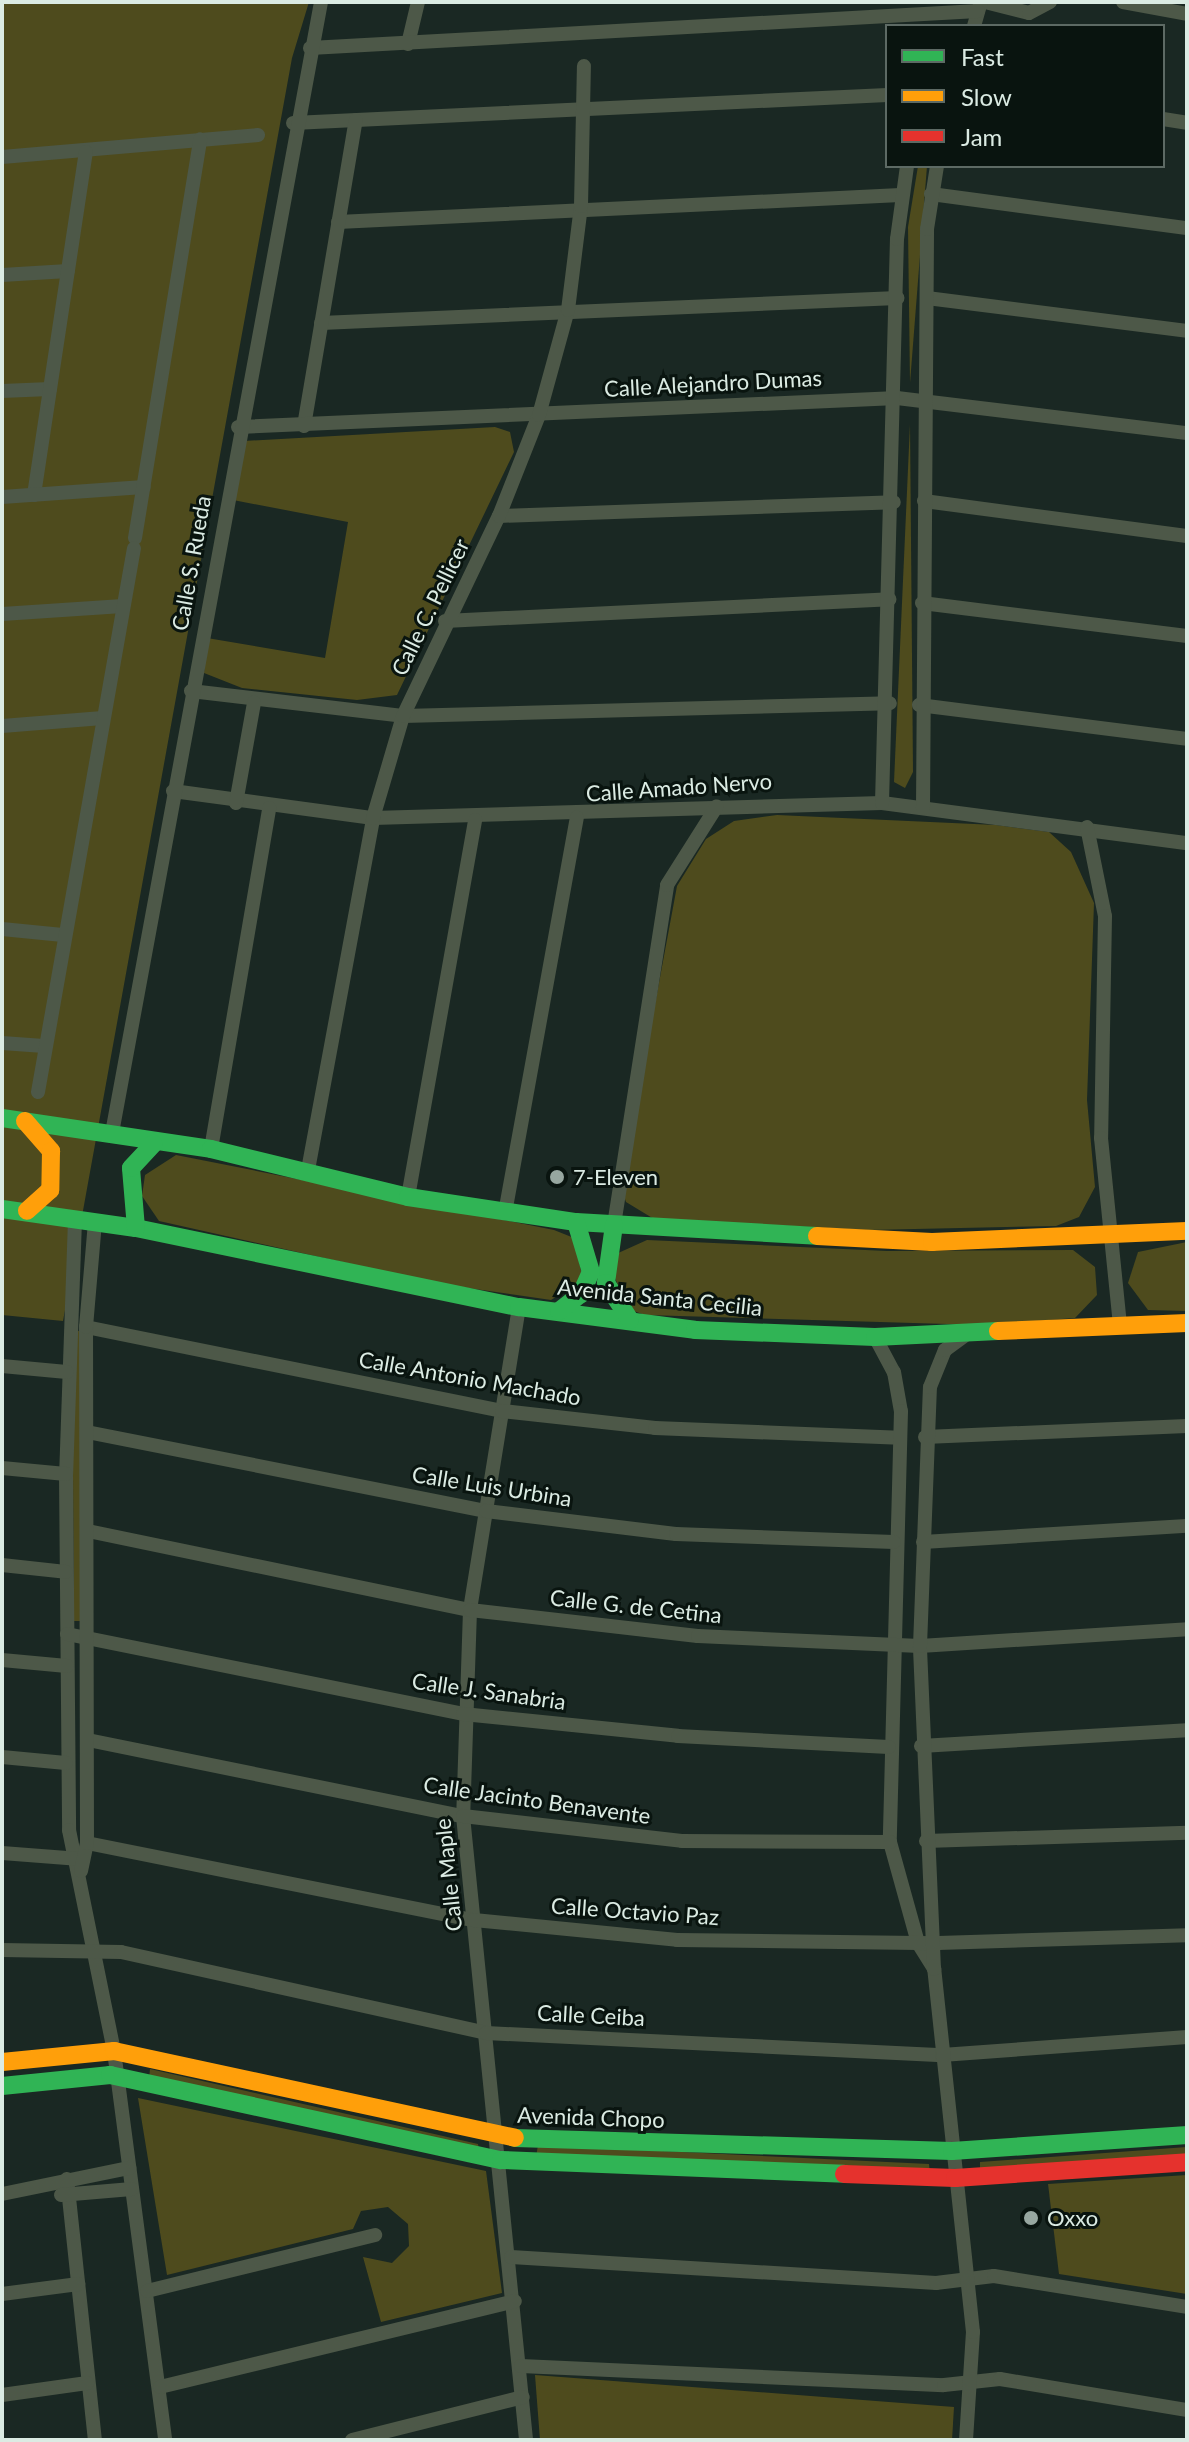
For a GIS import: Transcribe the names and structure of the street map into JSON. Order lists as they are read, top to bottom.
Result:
{
  "streets": {
    "street": [
      "Calle Alejandro Dumas",
      "Calle S. Rueda",
      "Calle C. Pellicer",
      "Calle Amado Nervo",
      "Avenida Santa Cecilia",
      "Calle Antonio Machado",
      "Calle Luis Urbina",
      "Calle G. de Cetina",
      "Calle J. Sanabria",
      "Calle Jacinto Benavente",
      "Calle Maple",
      "Calle Octavio Paz",
      "Calle Ceiba",
      "Avenida Chopo"
    ]
  },
  "crossings": [
    ["Calle Alejandro Dumas", "Calle S. Rueda"],
    ["Calle Alejandro Dumas", "Calle C. Pellicer"],
    ["Calle S. Rueda", "Calle Amado Nervo"],
    ["Calle C. Pellicer", "Calle Amado Nervo"],
    ["Avenida Santa Cecilia", "Calle Maple"],
    ["Calle Antonio Machado", "Calle Maple"],
    ["Calle Luis Urbina", "Calle Maple"],
    ["Calle G. de Cetina", "Calle Maple"],
    ["Calle J. Sanabria", "Calle Maple"],
    ["Calle Jacinto Benavente", "Calle Maple"],
    ["Calle Maple", "Calle Octavio Paz"],
    ["Calle Maple", "Calle Ceiba"],
    ["Calle Maple", "Avenida Chopo"]
  ],
  "places": ["7-Eleven", "Oxxo"],
  "legend": ["Fast", "Slow", "Jam"]
}
